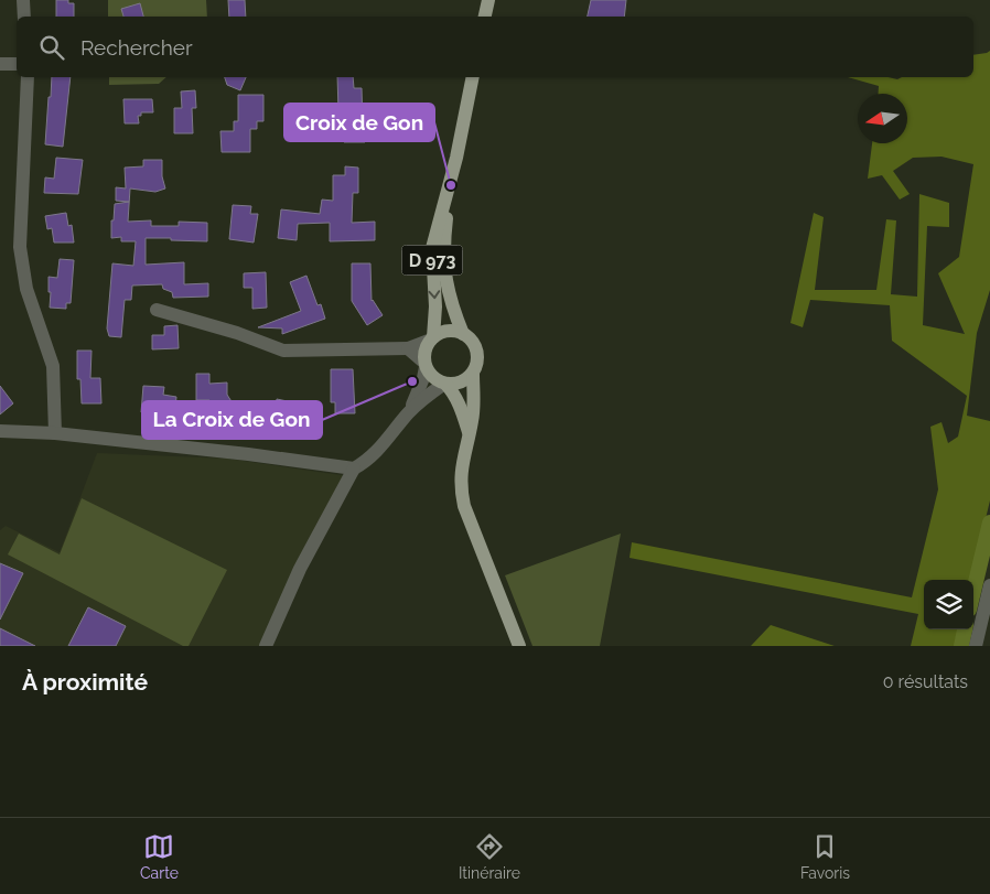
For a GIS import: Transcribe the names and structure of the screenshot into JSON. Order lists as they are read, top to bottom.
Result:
{
  "streets": {
    "main road": ["D 973"]
  },
  "places": ["Croix de Gon", "La Croix de Gon"],
  "north": "left",
  "page": {
    "search": "Rechercher",
    "heading": ["À proximité", "0 résultats"],
    "nav": ["Carte", "Itinéraire", "Favoris"]
  }
}
